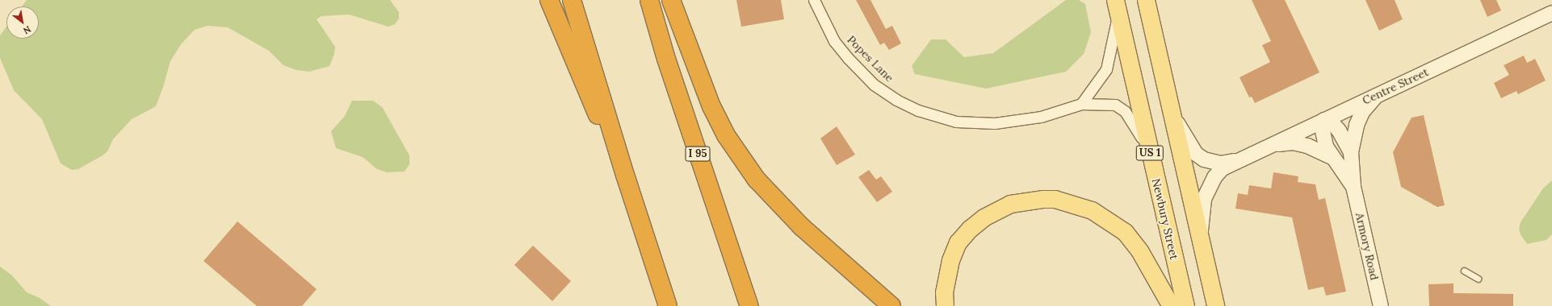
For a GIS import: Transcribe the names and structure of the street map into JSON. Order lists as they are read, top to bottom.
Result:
{
  "streets": {
    "highway": ["I 95"],
    "main road": [
      "Centre Street",
      "US 1",
      "Newbury Street",
      "Armory Road"
    ],
    "street": ["Popes Lane"]
  },
  "crossings": [
    ["Popes Lane", "Newbury Street"],
    ["Centre Street", "US 1"],
    ["Centre Street", "Armory Road"]
  ],
  "north": "bottom right"
}
